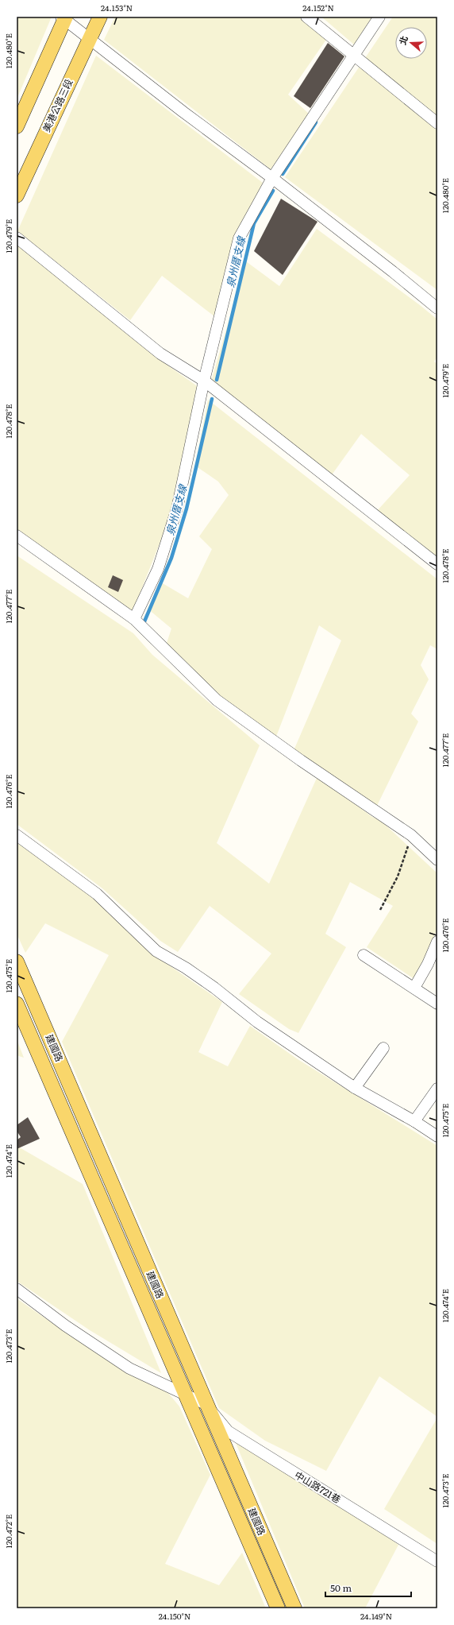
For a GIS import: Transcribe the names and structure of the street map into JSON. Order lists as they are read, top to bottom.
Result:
{
  "streets": {
    "main road": ["美港公路三段", "建國路"],
    "street": ["中山路721巷"]
  },
  "crossings": [
    ["建國路", "中山路721巷"]
  ],
  "water": ["泉州厝支線"],
  "scale_bar": "50 m",
  "north": "left",
  "coordinates": [
    "24.153°N",
    "24.152°N",
    "120.480°E",
    "120.479°E",
    "120.478°E",
    "120.477°E",
    "120.476°E",
    "120.475°E",
    "120.474°E",
    "120.473°E",
    "120.472°E",
    "24.150°N",
    "24.149°N"
  ]
}
